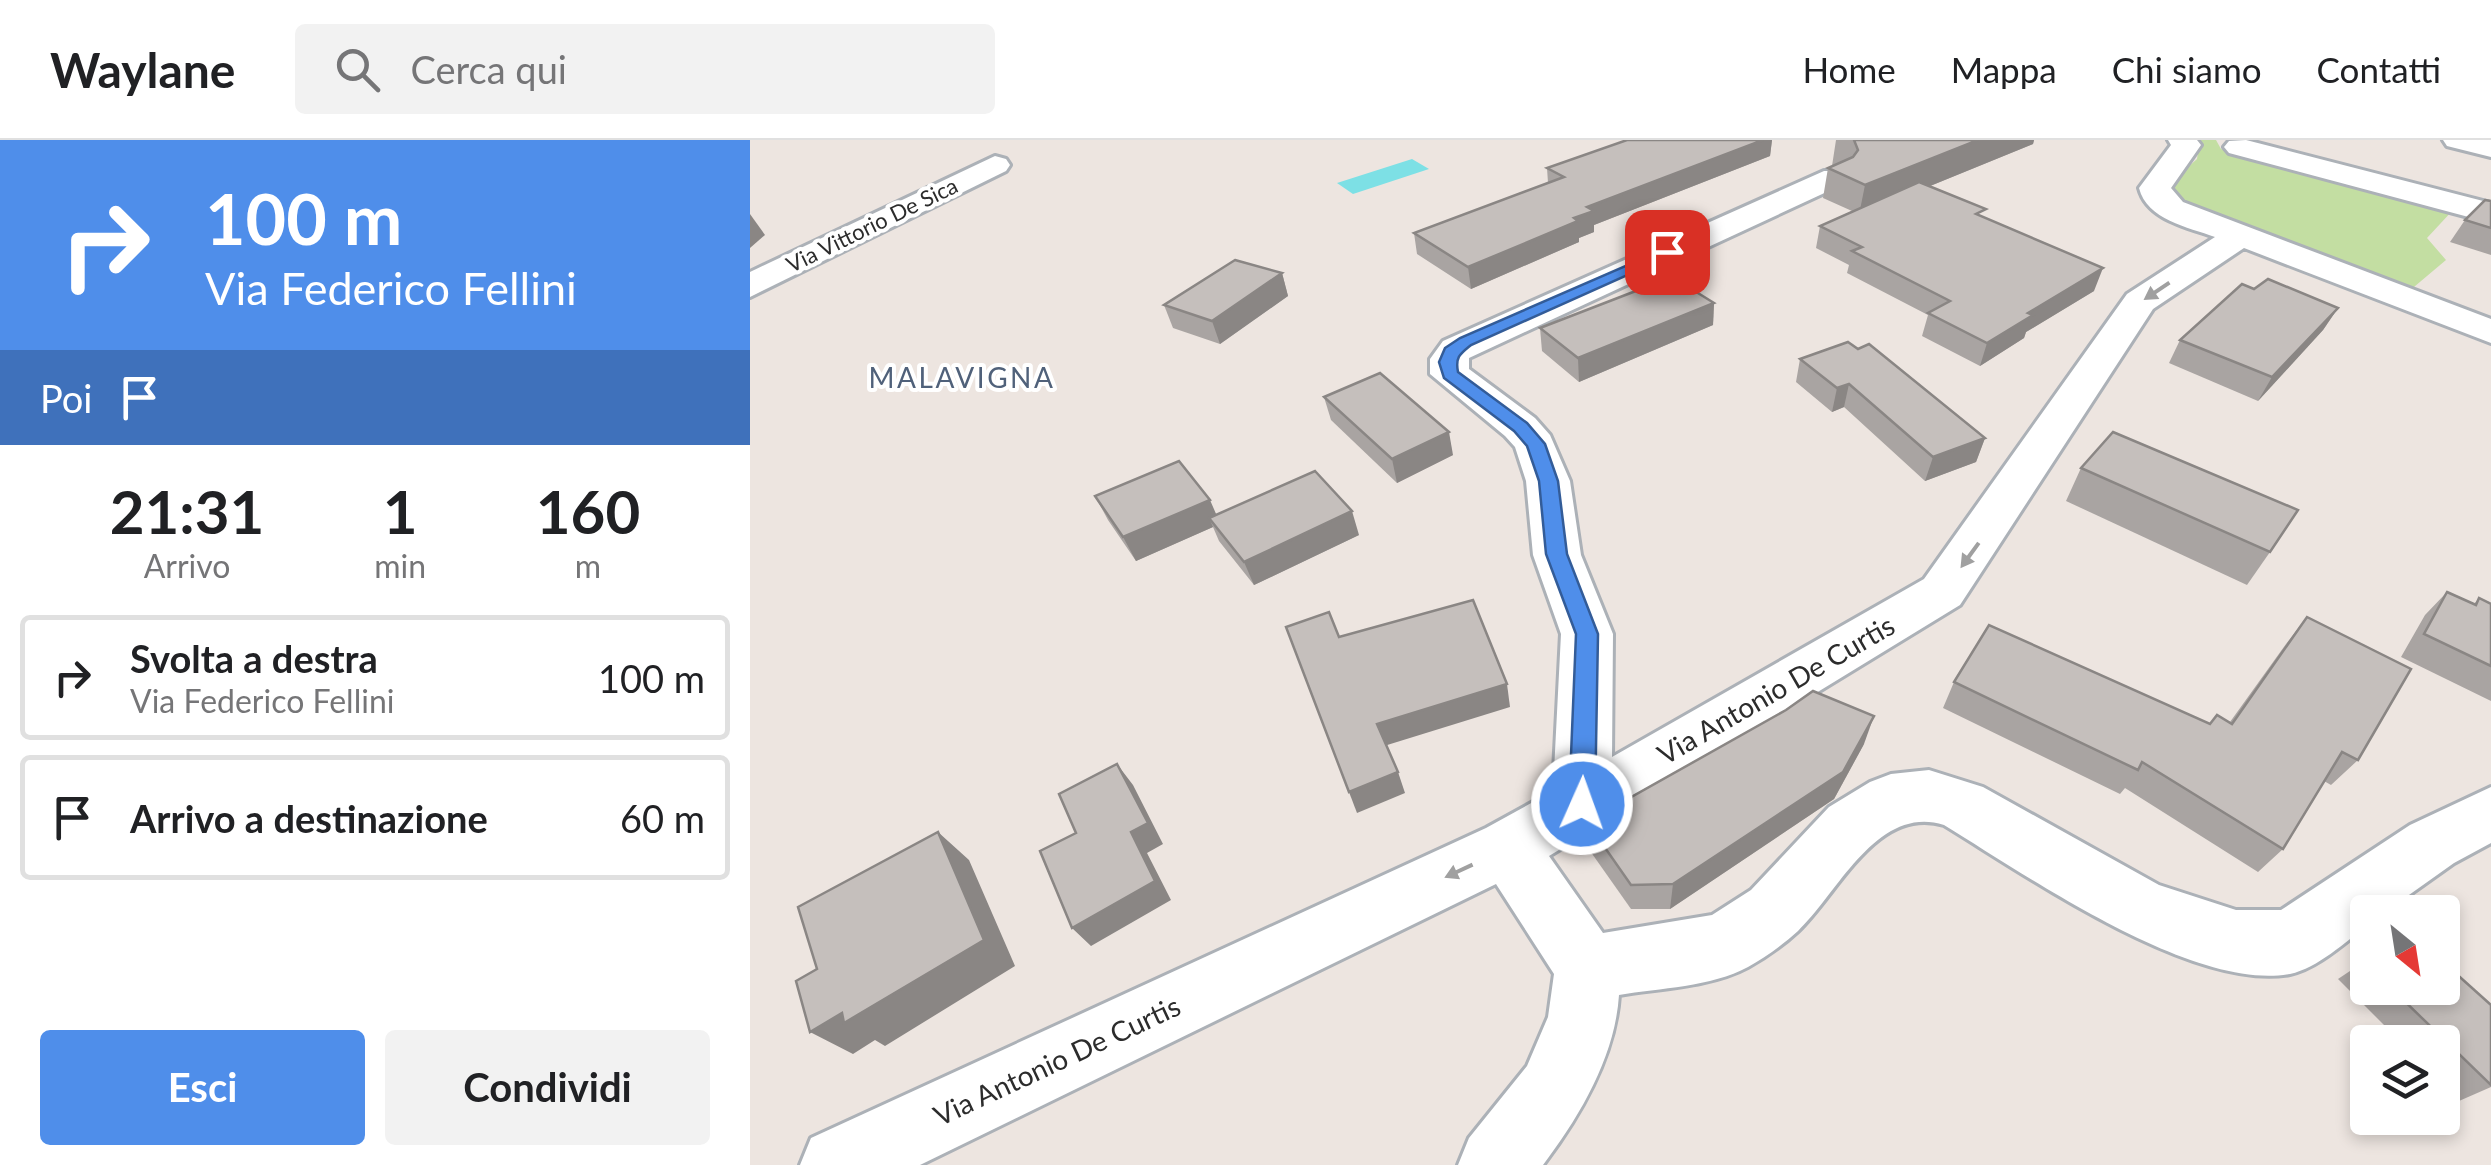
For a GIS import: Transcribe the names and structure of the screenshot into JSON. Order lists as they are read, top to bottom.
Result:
{
  "streets": {
    "street": ["Via Vittorio De Sica", "Via Antonio De Curtis"]
  },
  "one_way": ["Via Antonio De Curtis"],
  "districts": ["MALAVIGNA"],
  "north": "bottom right",
  "page": {
    "header": "Waylane",
    "search": "Cerca qui",
    "nav": [
      "Home",
      "Mappa",
      "Chi siamo",
      "Contatti"
    ],
    "turn": ["100 m", "Via Federico Fellini"],
    "then": "Poi",
    "eta": [
      "21:31",
      "Arrivo",
      "1",
      "min",
      "160",
      "m"
    ],
    "list": [
      {
        "name": "Svolta a destra",
        "note": "Via Federico Fellini",
        "value": "100 m"
      },
      {
        "name": "Arrivo a destinazione",
        "value": "60 m"
      }
    ],
    "buttons": ["Esci", "Condividi"]
  }
}
